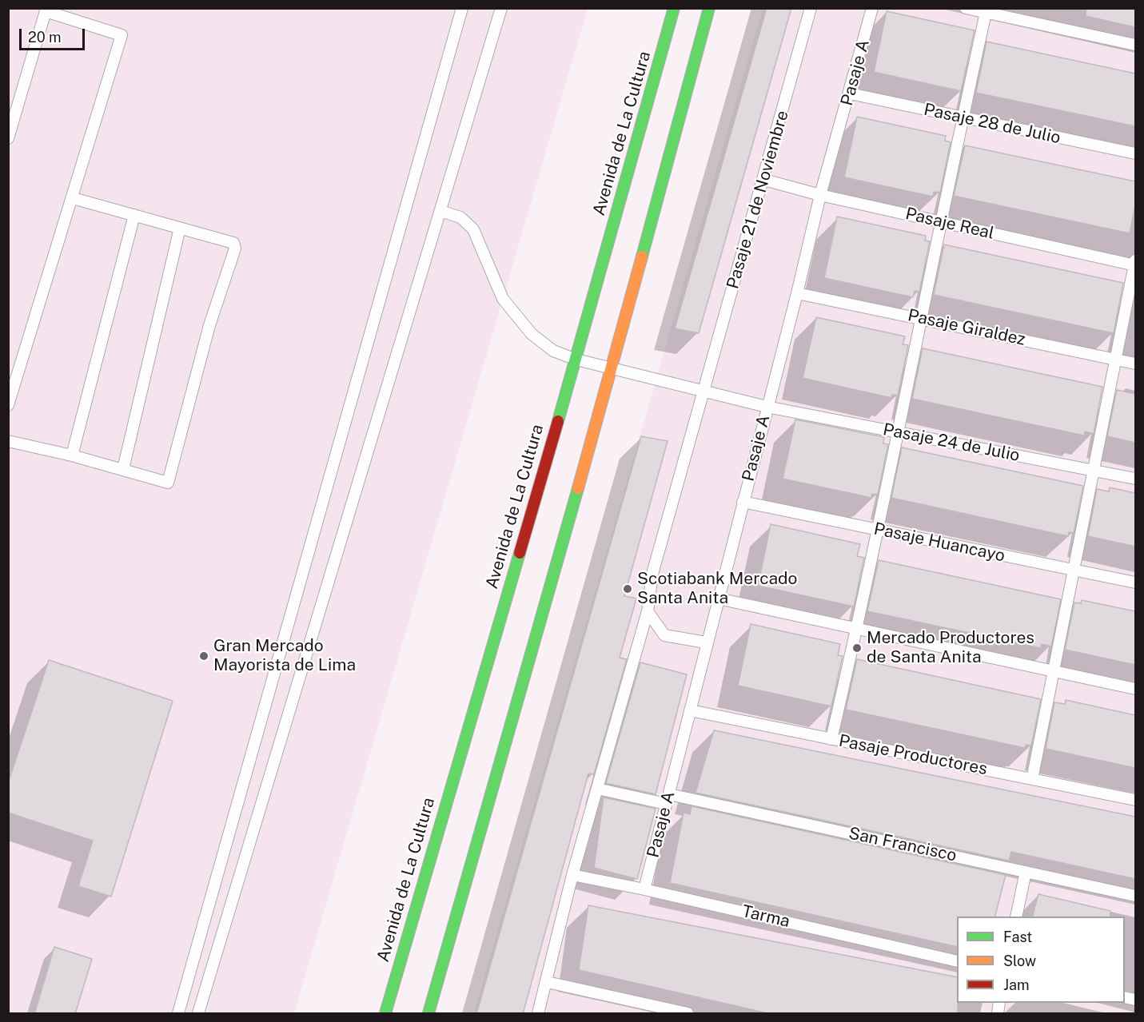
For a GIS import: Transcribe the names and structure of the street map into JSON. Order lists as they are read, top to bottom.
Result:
{
  "streets": {
    "main road": ["Avenida de La Cultura"],
    "lane": [
      "Pasaje A",
      "Pasaje 28 de Julio",
      "Pasaje 21 de Noviembre",
      "Pasaje Real",
      "Pasaje Giraldez",
      "Pasaje 24 de Julio",
      "Pasaje Huancayo",
      "Pasaje Productores",
      "San Francisco",
      "Tarma"
    ]
  },
  "crossings": [
    ["Pasaje A", "Pasaje 28 de Julio"],
    ["Pasaje A", "Pasaje Real"],
    ["Pasaje A", "Pasaje Giraldez"],
    ["Pasaje A", "Pasaje 24 de Julio"],
    ["Pasaje A", "Pasaje Huancayo"],
    ["Pasaje A", "Pasaje Productores"],
    ["Pasaje A", "San Francisco"],
    ["Pasaje A", "Tarma"],
    ["Avenida de La Cultura", "Pasaje 24 de Julio"],
    ["Pasaje 21 de Noviembre", "Pasaje Real"],
    ["Pasaje 21 de Noviembre", "Pasaje 24 de Julio"]
  ],
  "places": ["Scotiabank Mercado Santa Anita", "Mercado Productores de Santa Anita", "Gran Mercado Mayorista de Lima"],
  "legend": ["Fast", "Slow", "Jam"],
  "scale_bar": "20 m"
}
